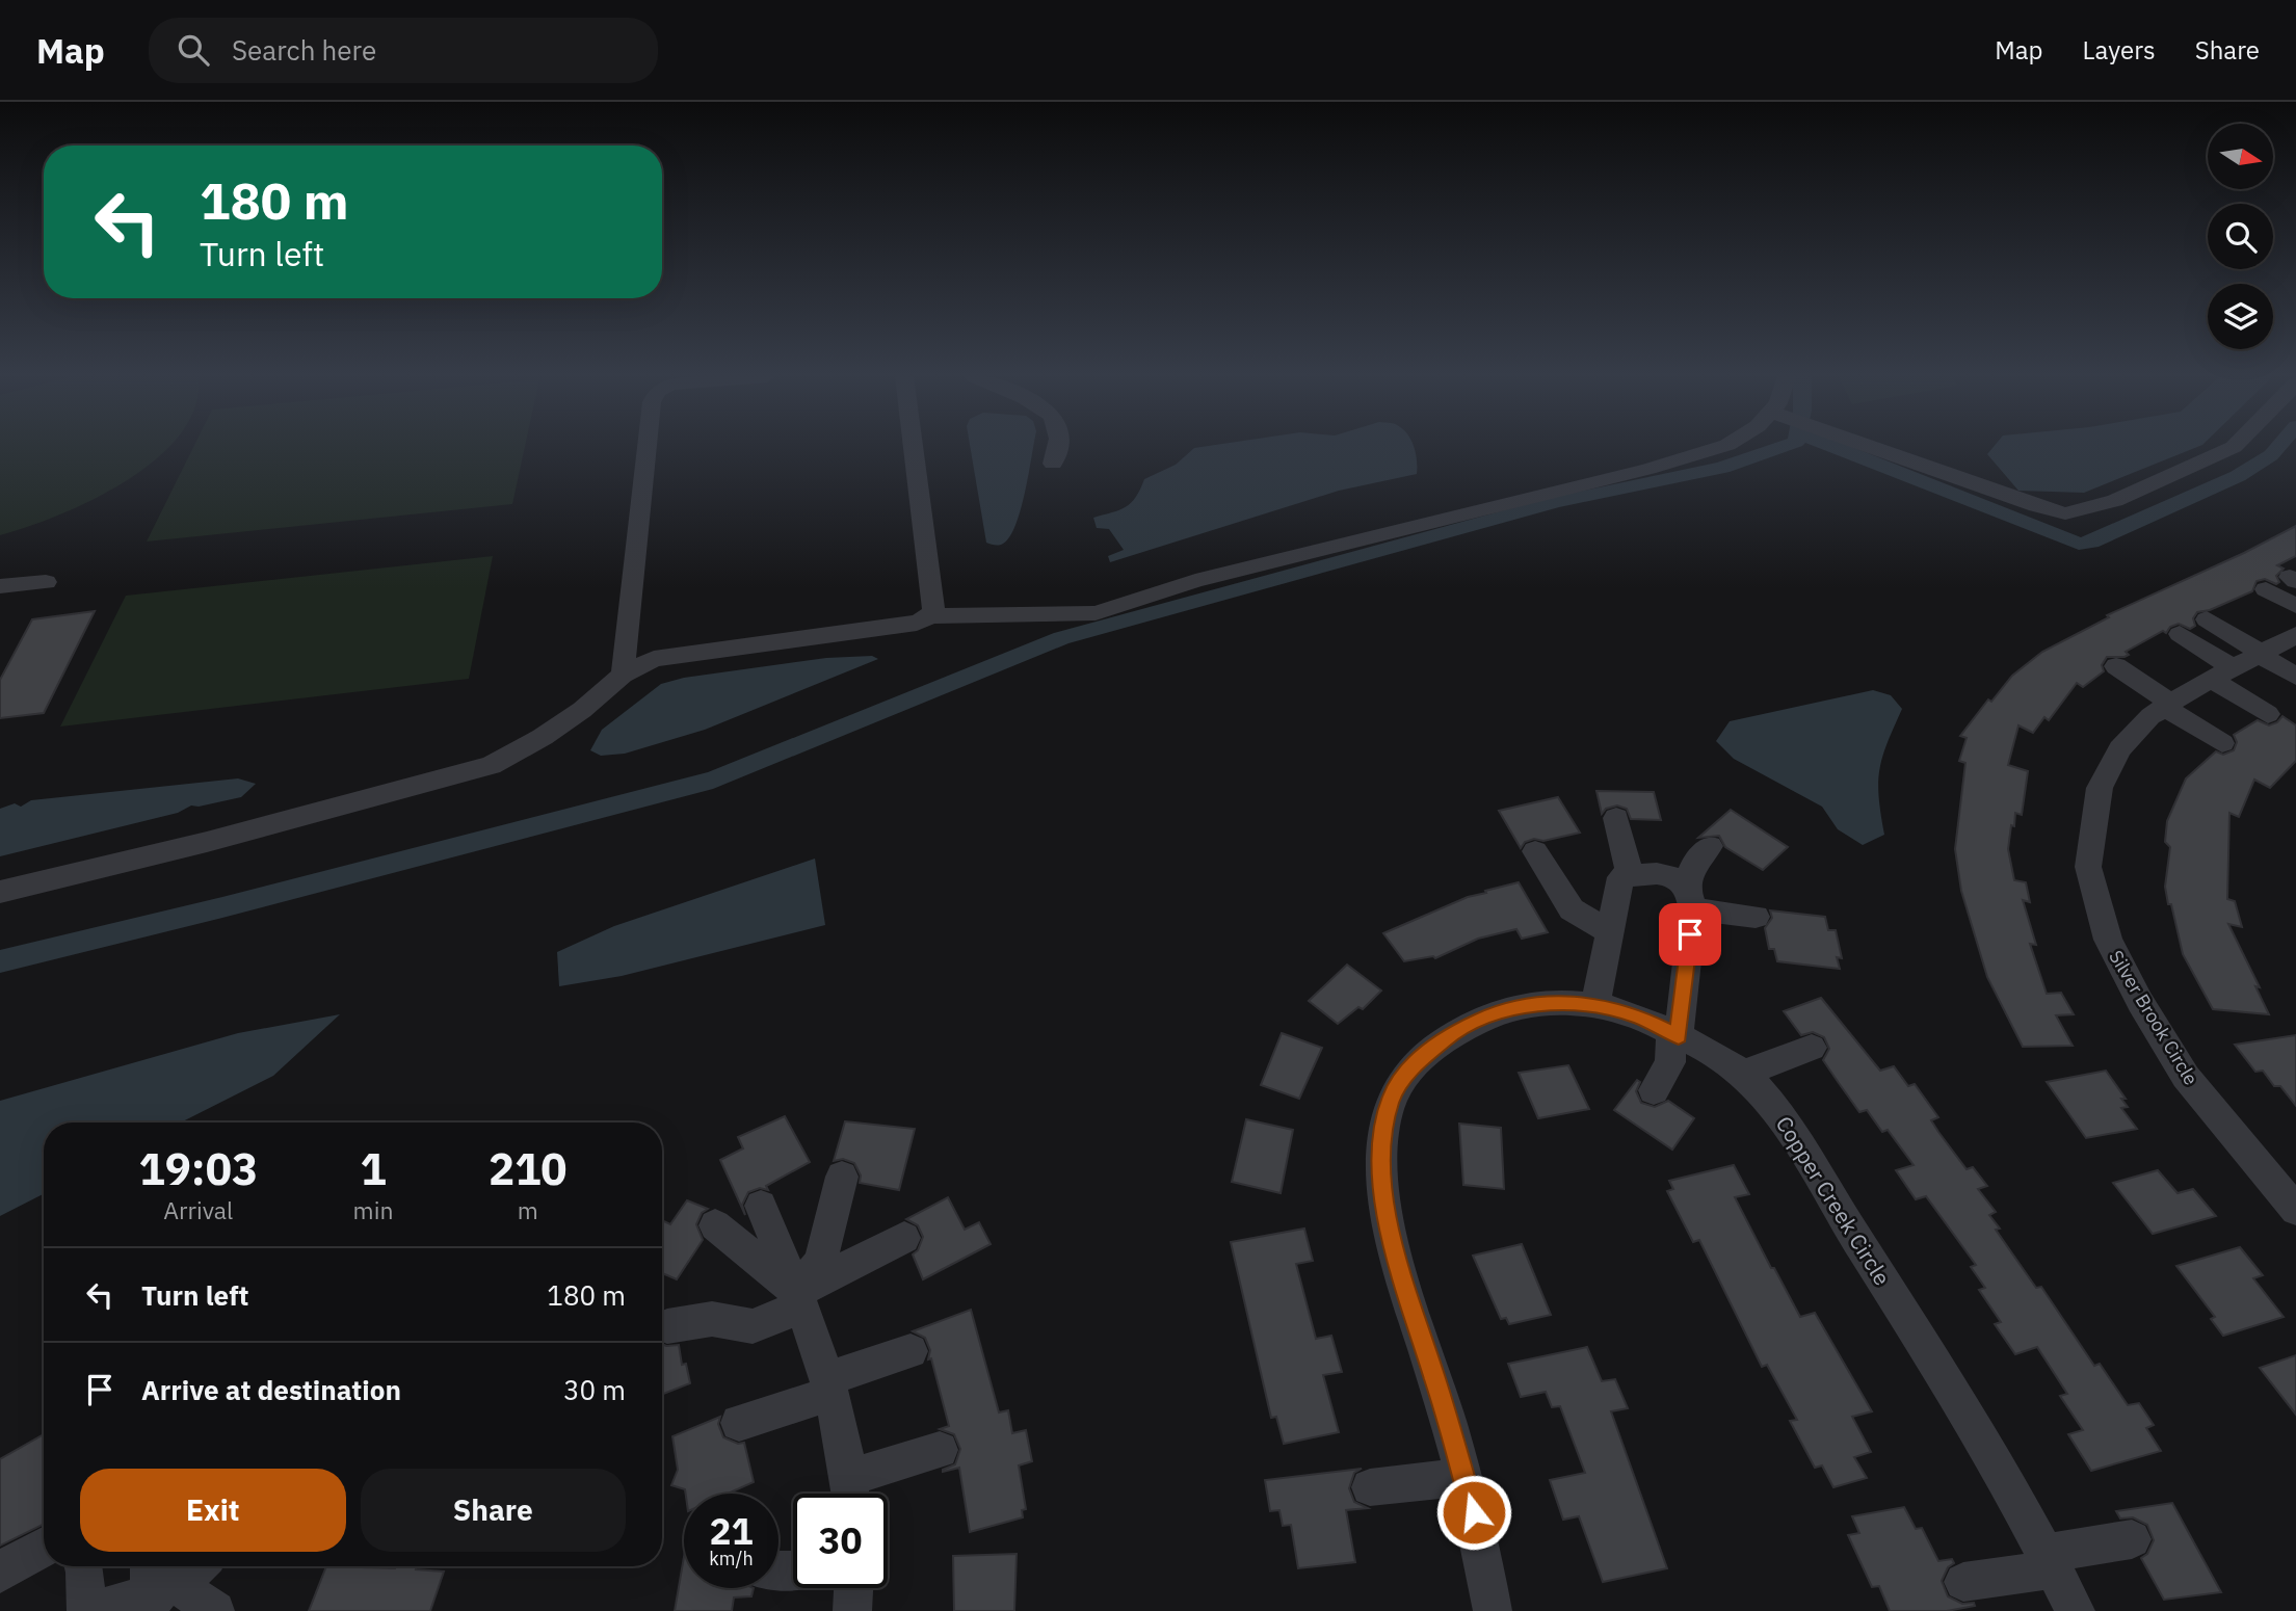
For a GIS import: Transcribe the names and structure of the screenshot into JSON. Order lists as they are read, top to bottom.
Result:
{
  "streets": {
    "street": ["Silver Brook Circle", "Copper Creek Circle"]
  },
  "north": "right",
  "page": {
    "header": "Map",
    "search": "Search here",
    "nav": ["Map", "Layers", "Share"],
    "turn": ["180 m", "Turn left"],
    "eta": [
      "19:03",
      "Arrival",
      "1",
      "min",
      "210",
      "m"
    ],
    "list": [
      {
        "name": "Turn left",
        "value": "180 m"
      },
      {
        "name": "Arrive at destination",
        "value": "30 m"
      }
    ],
    "buttons": ["Exit", "Share"],
    "speed": "21 km/h",
    "limit": "30"
  }
}
